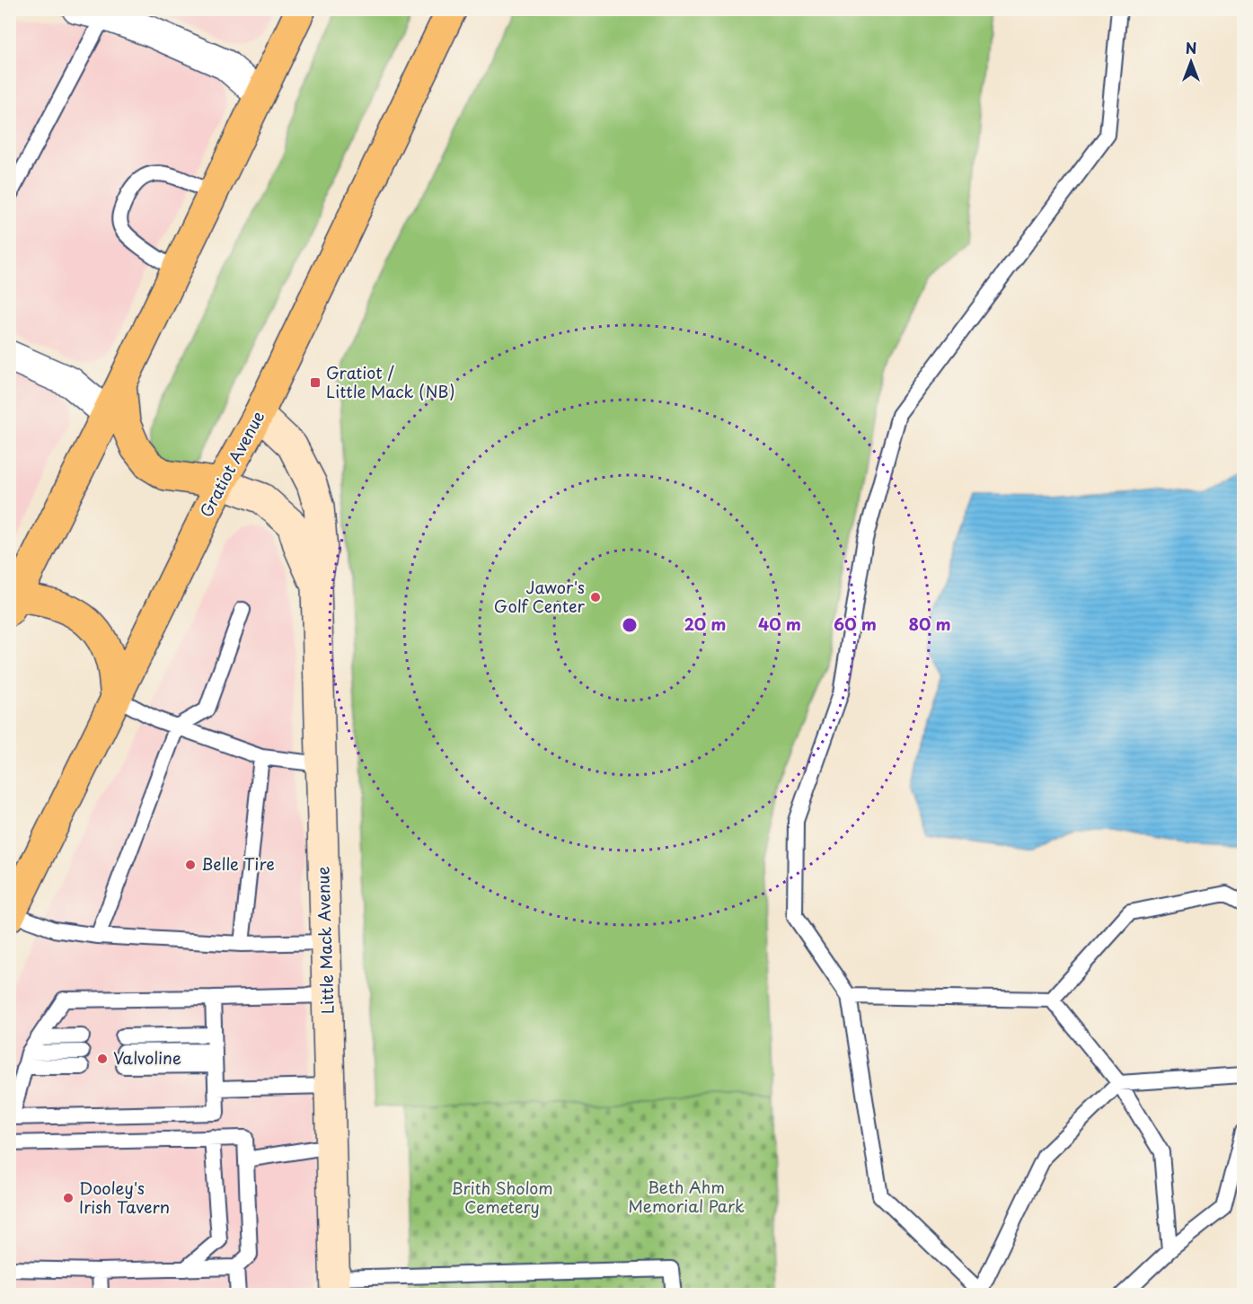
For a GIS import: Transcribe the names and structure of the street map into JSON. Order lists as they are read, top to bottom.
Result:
{
  "streets": {
    "main road": ["Gratiot Avenue", "Little Mack Avenue"]
  },
  "crossings": [
    ["Gratiot Avenue", "Little Mack Avenue"]
  ],
  "parks": ["Beth Ahm Memorial Park", "Brith Sholom Cemetery"],
  "places": {
    "transit": ["Gratiot / Little Mack (NB)"],
    "other": [
      "Jawor's Golf Center",
      "Belle Tire",
      "Valvoline",
      "Dooley's Irish Tavern"
    ]
  },
  "north": "top",
  "rings": [
    "20 m",
    "40 m",
    "60 m",
    "80 m"
  ]
}
